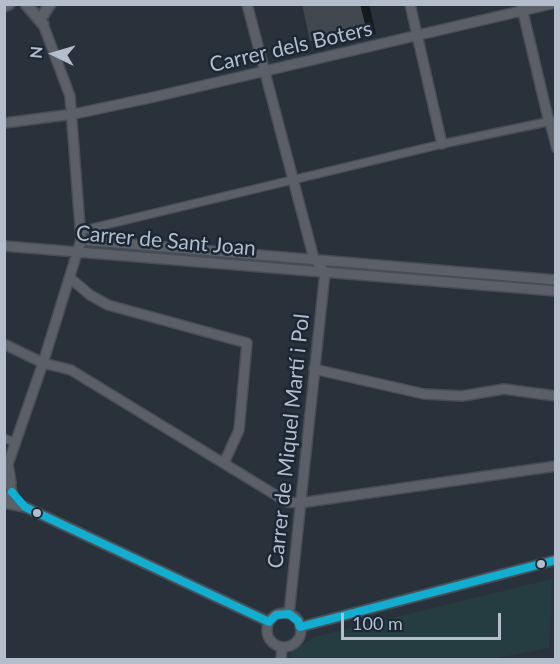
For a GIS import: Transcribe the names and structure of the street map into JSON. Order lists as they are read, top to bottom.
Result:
{
  "streets": {
    "street": ["Carrer dels Boters", "Carrer de Sant Joan", "Carrer de Miquel Martí i Pol"]
  },
  "crossings": [
    ["Carrer de Sant Joan", "Carrer de Miquel Martí i Pol"]
  ],
  "scale_bar": "100 m",
  "north": "left"
}
